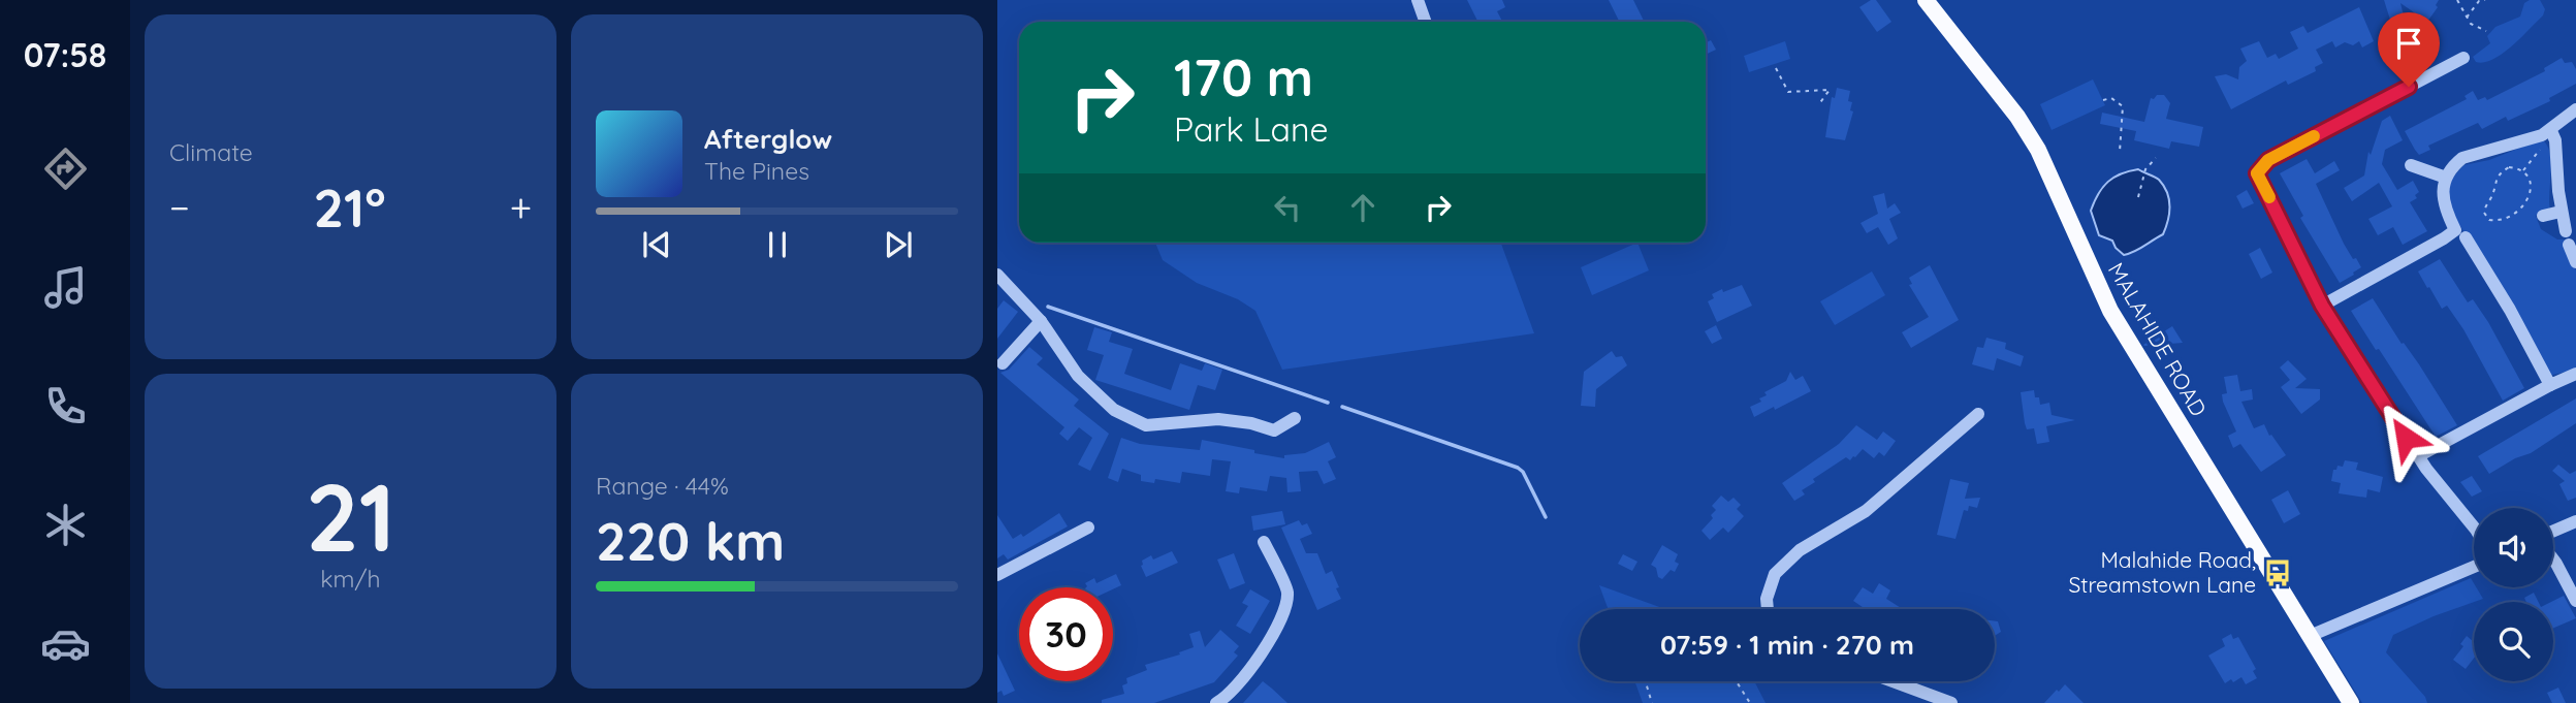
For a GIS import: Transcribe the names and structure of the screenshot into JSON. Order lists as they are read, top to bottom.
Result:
{
  "streets": {
    "main road": ["MALAHIDE ROAD"]
  },
  "places": {
    "bus stop": ["Malahide Road, Streamstown Lane"]
  },
  "page": {
    "tabs": "07:58",
    "tile": [
      "Climate",
      ["21", "km/h"],
      ["Range · 44%", "220 km"]
    ],
    "turn": ["170 m", "Park Lane"],
    "song": ["Afterglow", "The Pines"],
    "heat": ["−", "21°", "+"],
    "limit": "30",
    "trip": "07:59 · 1 min · 270 m"
  }
}
